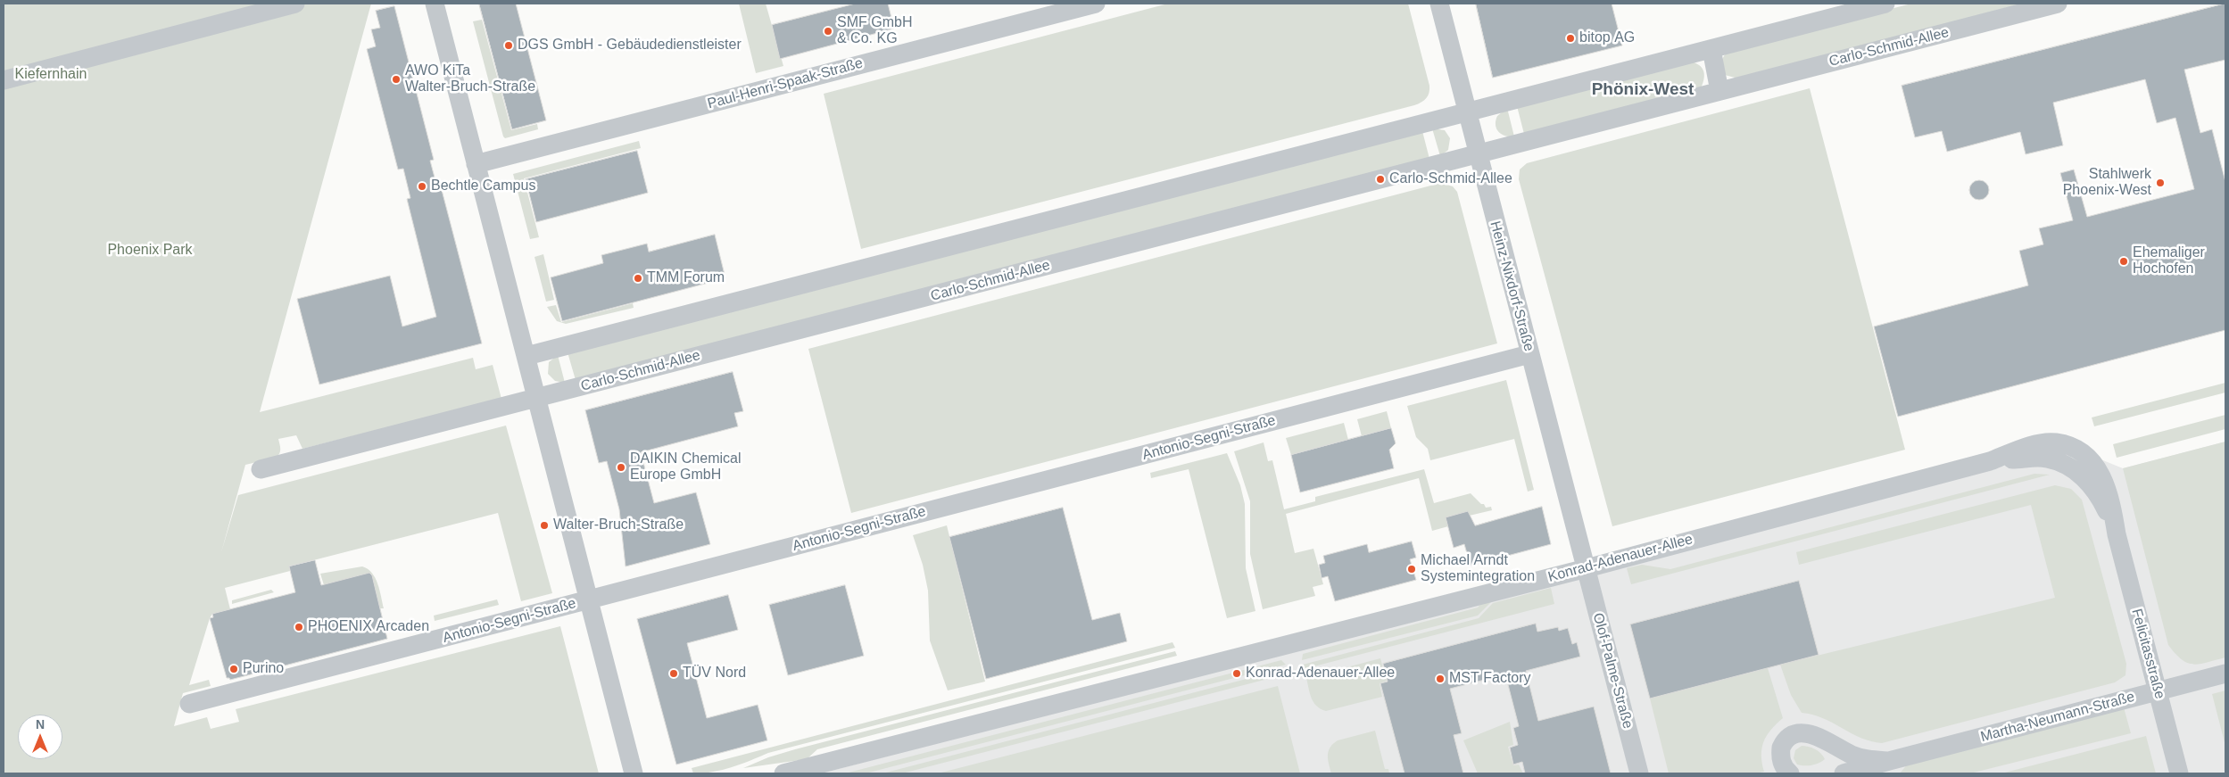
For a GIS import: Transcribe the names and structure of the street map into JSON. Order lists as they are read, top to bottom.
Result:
{
  "streets": {
    "street": [
      "Carlo-Schmid-Allee",
      "Paul-Henri-Spaak-Straße",
      "Heinz-Nixdorf-Straße",
      "Antonio-Segni-Straße",
      "Konrad-Adenauer-Allee",
      "Felicitasstraße",
      "Olof-Palme-Straße",
      "Martha-Neumann-Straße"
    ]
  },
  "crossings": [
    ["Carlo-Schmid-Allee", "Heinz-Nixdorf-Straße"],
    ["Heinz-Nixdorf-Straße", "Antonio-Segni-Straße"],
    ["Heinz-Nixdorf-Straße", "Konrad-Adenauer-Allee"],
    ["Heinz-Nixdorf-Straße", "Olof-Palme-Straße"],
    ["Konrad-Adenauer-Allee", "Felicitasstraße"],
    ["Konrad-Adenauer-Allee", "Olof-Palme-Straße"],
    ["Felicitasstraße", "Martha-Neumann-Straße"]
  ],
  "districts": ["Phönix-West"],
  "parks": ["Kiefernhain", "Phoenix Park"],
  "places": [
    "SMF GmbH & Co. KG",
    "bitop AG",
    "DGS GmbH - Gebäudedienstleister",
    "AWO KiTa Walter-Bruch-Straße",
    "Carlo-Schmid-Allee",
    "Stahlwerk Phoenix-West",
    "Bechtle Campus",
    "Ehemaliger Hochofen",
    "TMM Forum",
    "DAIKIN Chemical Europe GmbH",
    "Walter-Bruch-Straße",
    "Michael Arndt Systemintegration",
    "PHOENIX Arcaden",
    "Purino",
    "TÜV Nord",
    "Konrad-Adenauer-Allee",
    "MST Factory"
  ],
  "north": "top"
}
